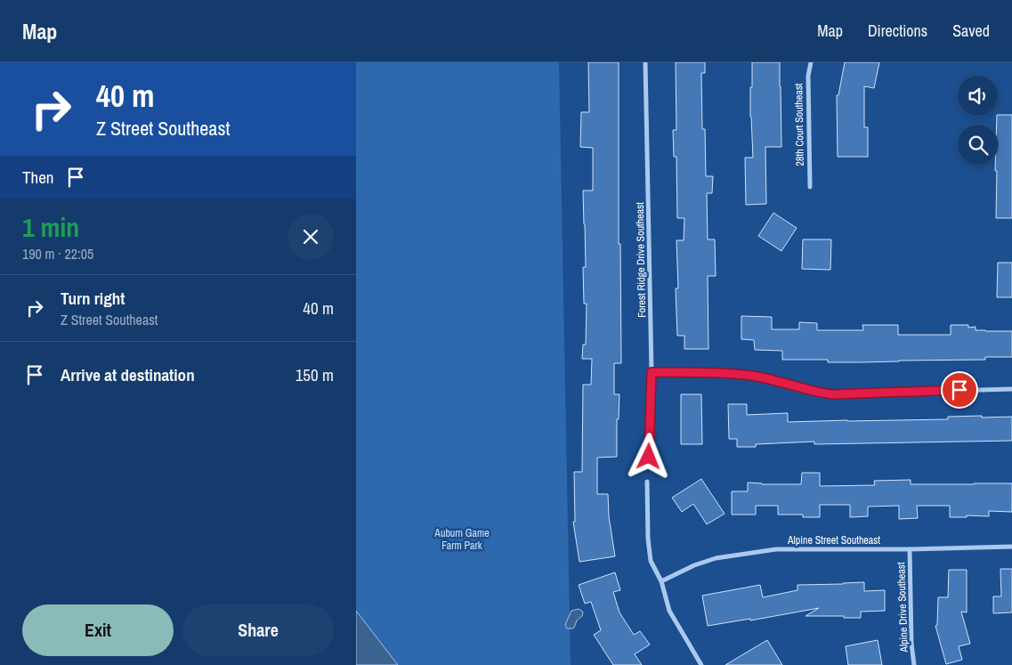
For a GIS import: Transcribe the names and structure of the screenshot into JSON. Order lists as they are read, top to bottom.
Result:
{
  "streets": {
    "street": [
      "28th Court Southeast",
      "Forest Ridge Drive Southeast",
      "Alpine Street Southeast",
      "Alpine Drive Southeast"
    ]
  },
  "crossings": [
    ["Alpine Street Southeast", "Alpine Drive Southeast"]
  ],
  "parks": ["Auburn Game Farm Park"],
  "page": {
    "header": "Map",
    "nav": ["Map", "Directions", "Saved"],
    "turn": ["40 m", "Z Street Southeast"],
    "then": "Then",
    "heading": ["1 min", "190 m · 22:05"],
    "list": [
      {
        "name": "Turn right",
        "note": "Z Street Southeast",
        "value": "40 m"
      },
      {
        "name": "Arrive at destination",
        "value": "150 m"
      }
    ],
    "buttons": ["Exit", "Share"]
  }
}
